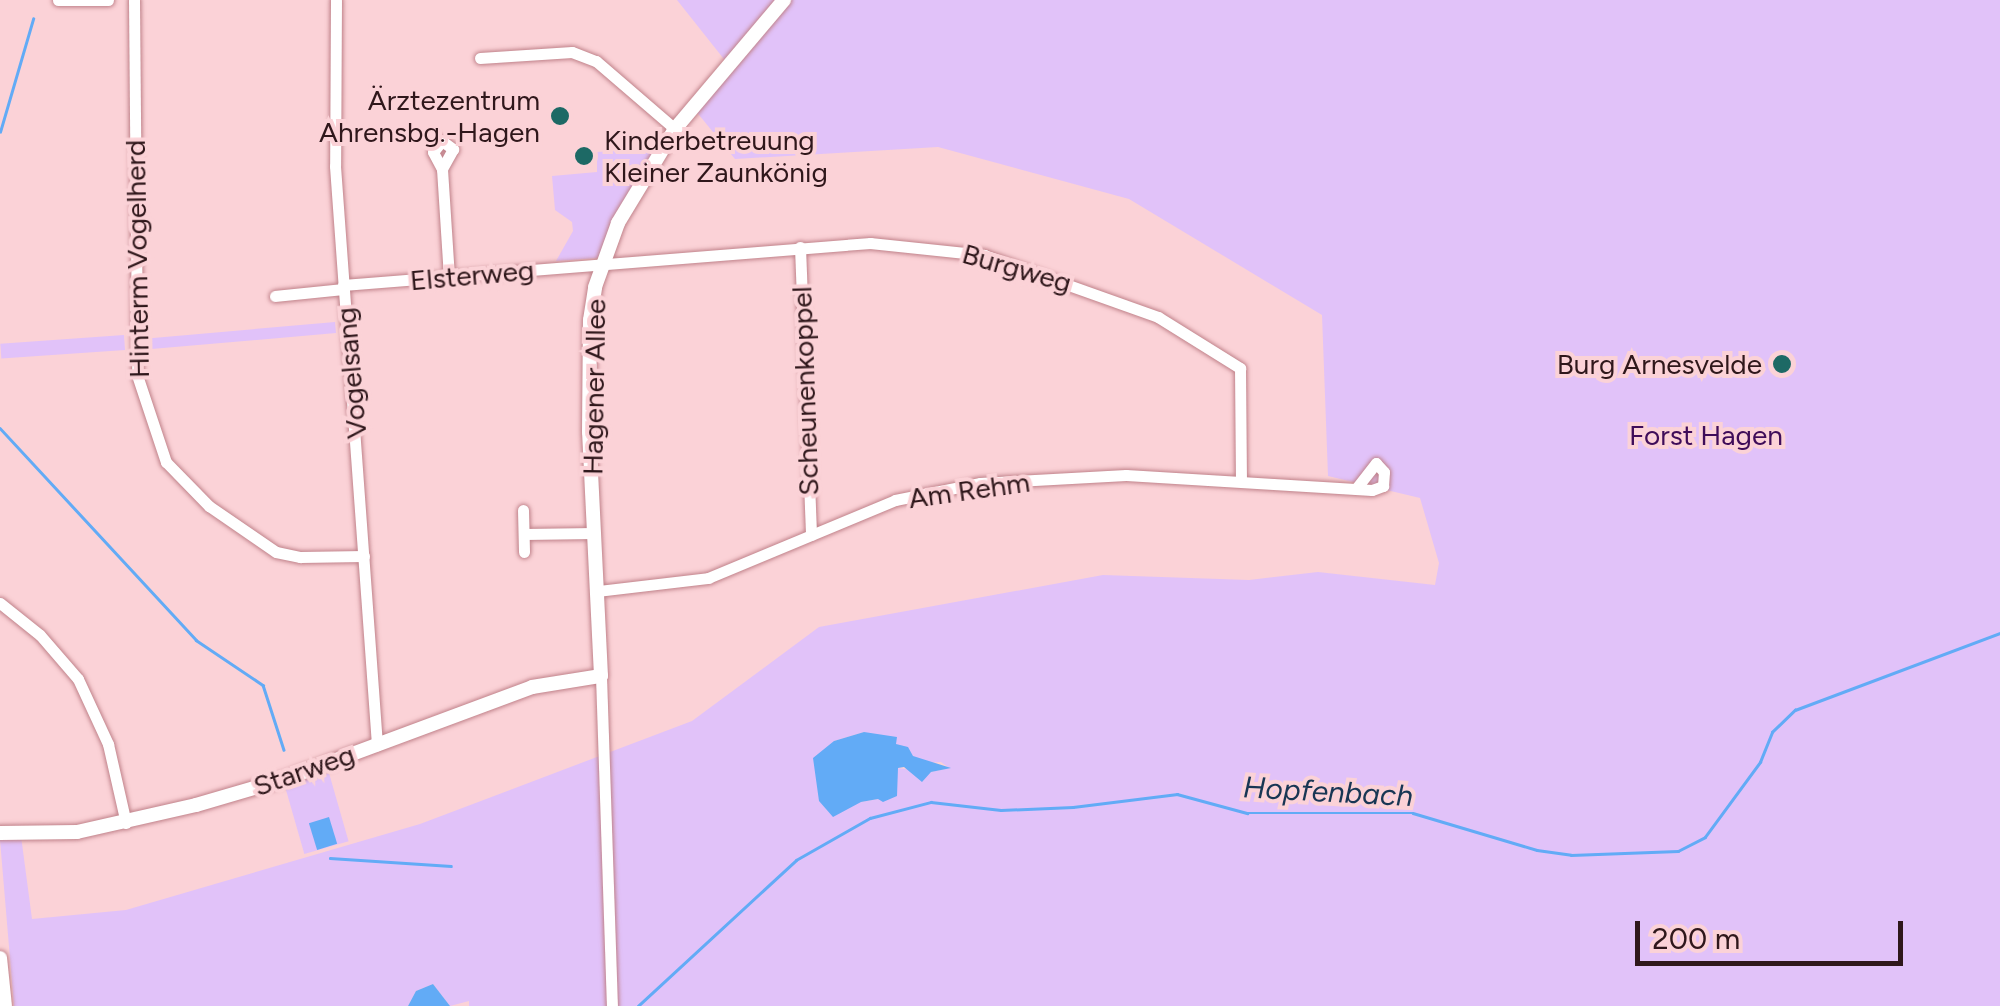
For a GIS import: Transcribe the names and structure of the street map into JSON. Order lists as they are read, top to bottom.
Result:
{
  "streets": {
    "street": [
      "Hinterm Vogelherd",
      "Burgweg",
      "Elsterweg",
      "Vogelsang",
      "Hagener Allee",
      "Scheunenkoppel",
      "Am Rehm",
      "Starweg"
    ]
  },
  "crossings": [
    ["Hinterm Vogelherd", "Vogelsang"],
    ["Burgweg", "Elsterweg"],
    ["Burgweg", "Hagener Allee"],
    ["Burgweg", "Scheunenkoppel"],
    ["Burgweg", "Am Rehm"],
    ["Elsterweg", "Vogelsang"],
    ["Elsterweg", "Hagener Allee"],
    ["Vogelsang", "Starweg"],
    ["Hagener Allee", "Am Rehm"],
    ["Hagener Allee", "Starweg"],
    ["Scheunenkoppel", "Am Rehm"]
  ],
  "water": ["Hopfenbach"],
  "parks": ["Forst Hagen"],
  "places": ["Ärztezentrum Ahrensbg.-Hagen", "Kinderbetreuung Kleiner Zaunkönig", "Burg Arnesvelde"],
  "scale_bar": "200 m"
}
